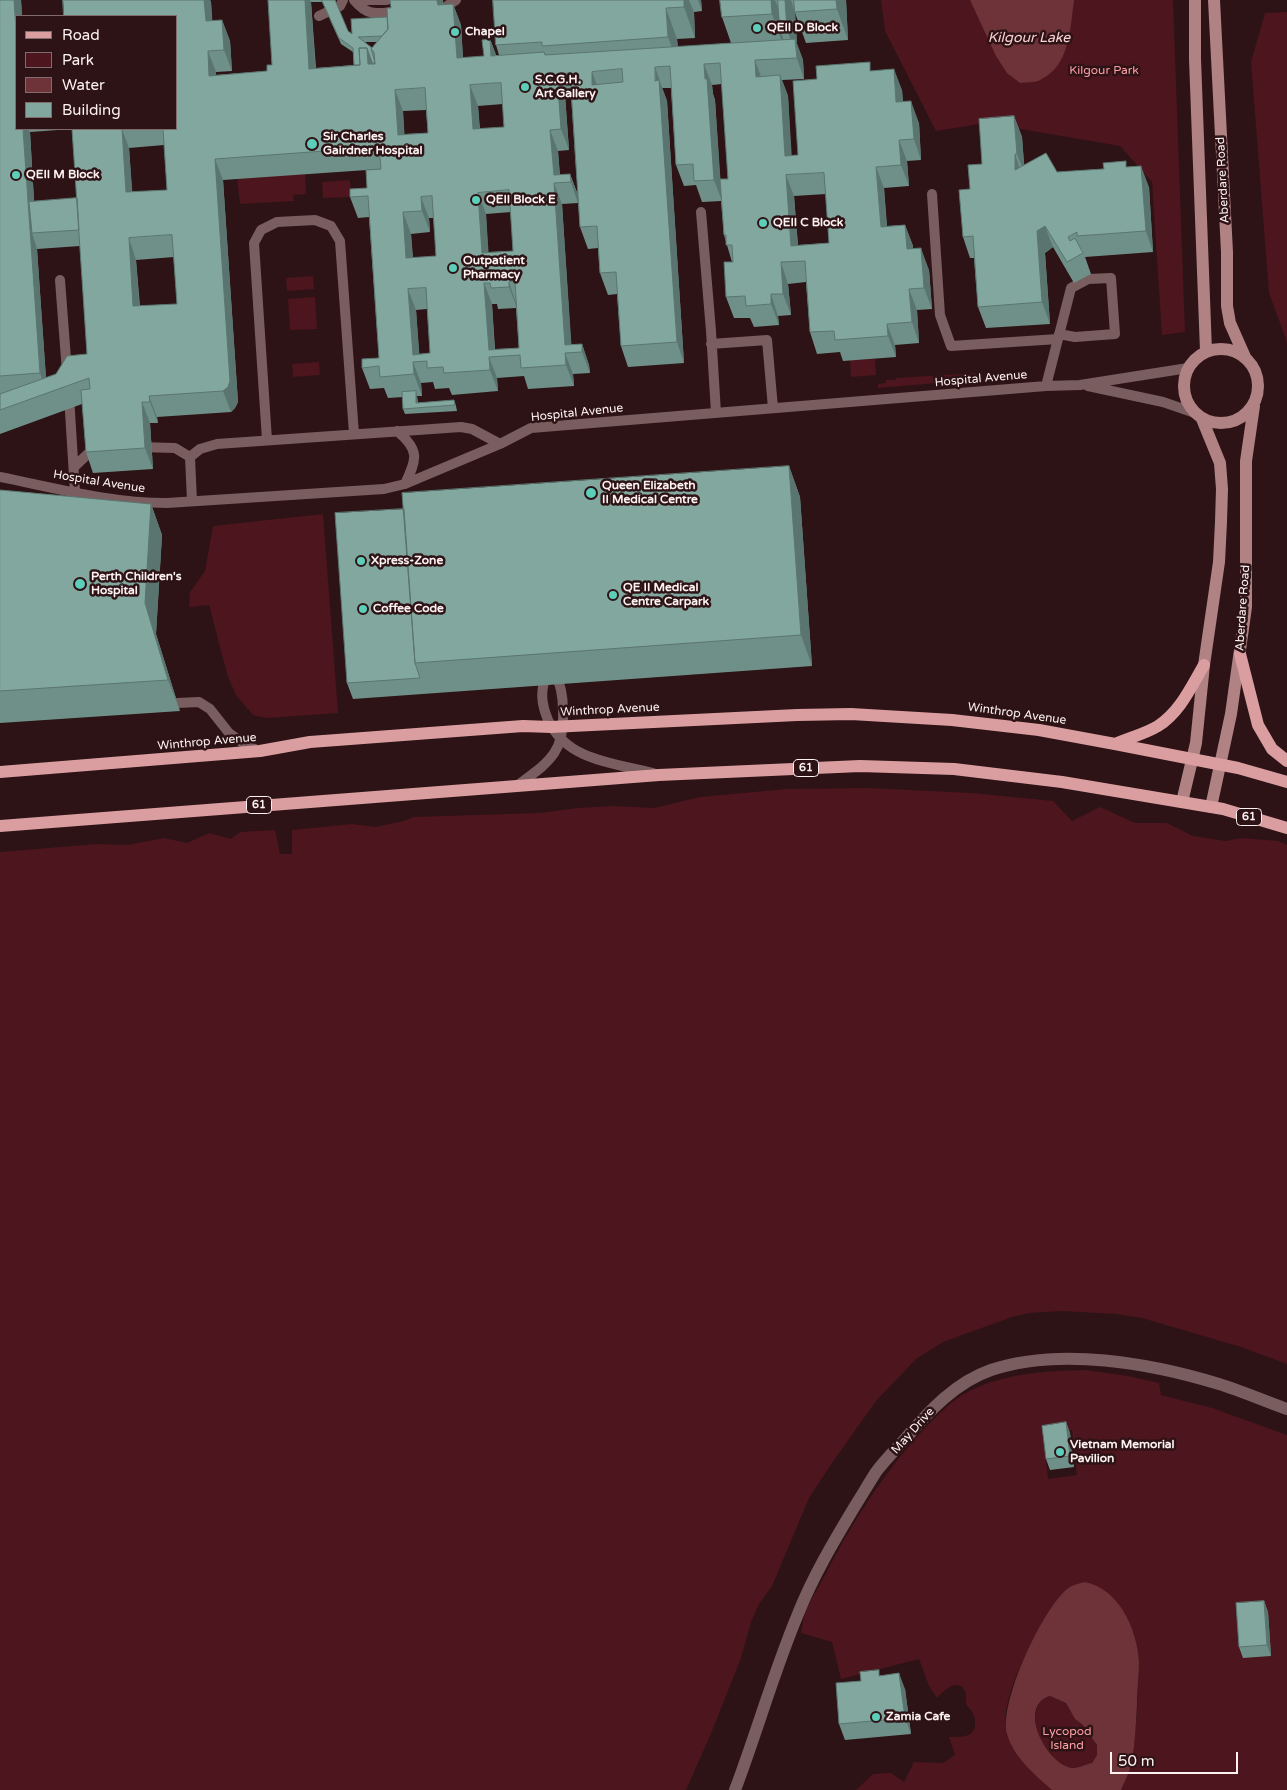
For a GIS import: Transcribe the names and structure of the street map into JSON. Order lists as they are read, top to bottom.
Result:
{
  "streets": {
    "main road": ["Aberdare Road", "Winthrop Avenue", "61"],
    "street": ["May Drive"],
    "lane": ["Hospital Avenue"]
  },
  "crossings": [
    ["Aberdare Road", "Hospital Avenue"],
    ["Aberdare Road", "Winthrop Avenue"],
    ["Aberdare Road", "61"]
  ],
  "water": ["Kilgour Lake"],
  "parks": ["Kilgour Park", "Lycopod Island"],
  "places": [
    "QEII D Block",
    "Chapel",
    "S.C.G.H. Art Gallery",
    "Sir Charles Gairdner Hospital",
    "QEII M Block",
    "QEII Block E",
    "QEII C Block",
    "Outpatient Pharmacy",
    "Queen Elizabeth II Medical Centre",
    "Xpress-Zone",
    "Perth Children's Hospital",
    "QE II Medical Centre Carpark",
    "Coffee Code",
    "Vietnam Memorial Pavilion",
    "Zamia Cafe"
  ],
  "legend": [
    "Road",
    "Park",
    "Water",
    "Building"
  ],
  "scale_bar": "50 m"
}
